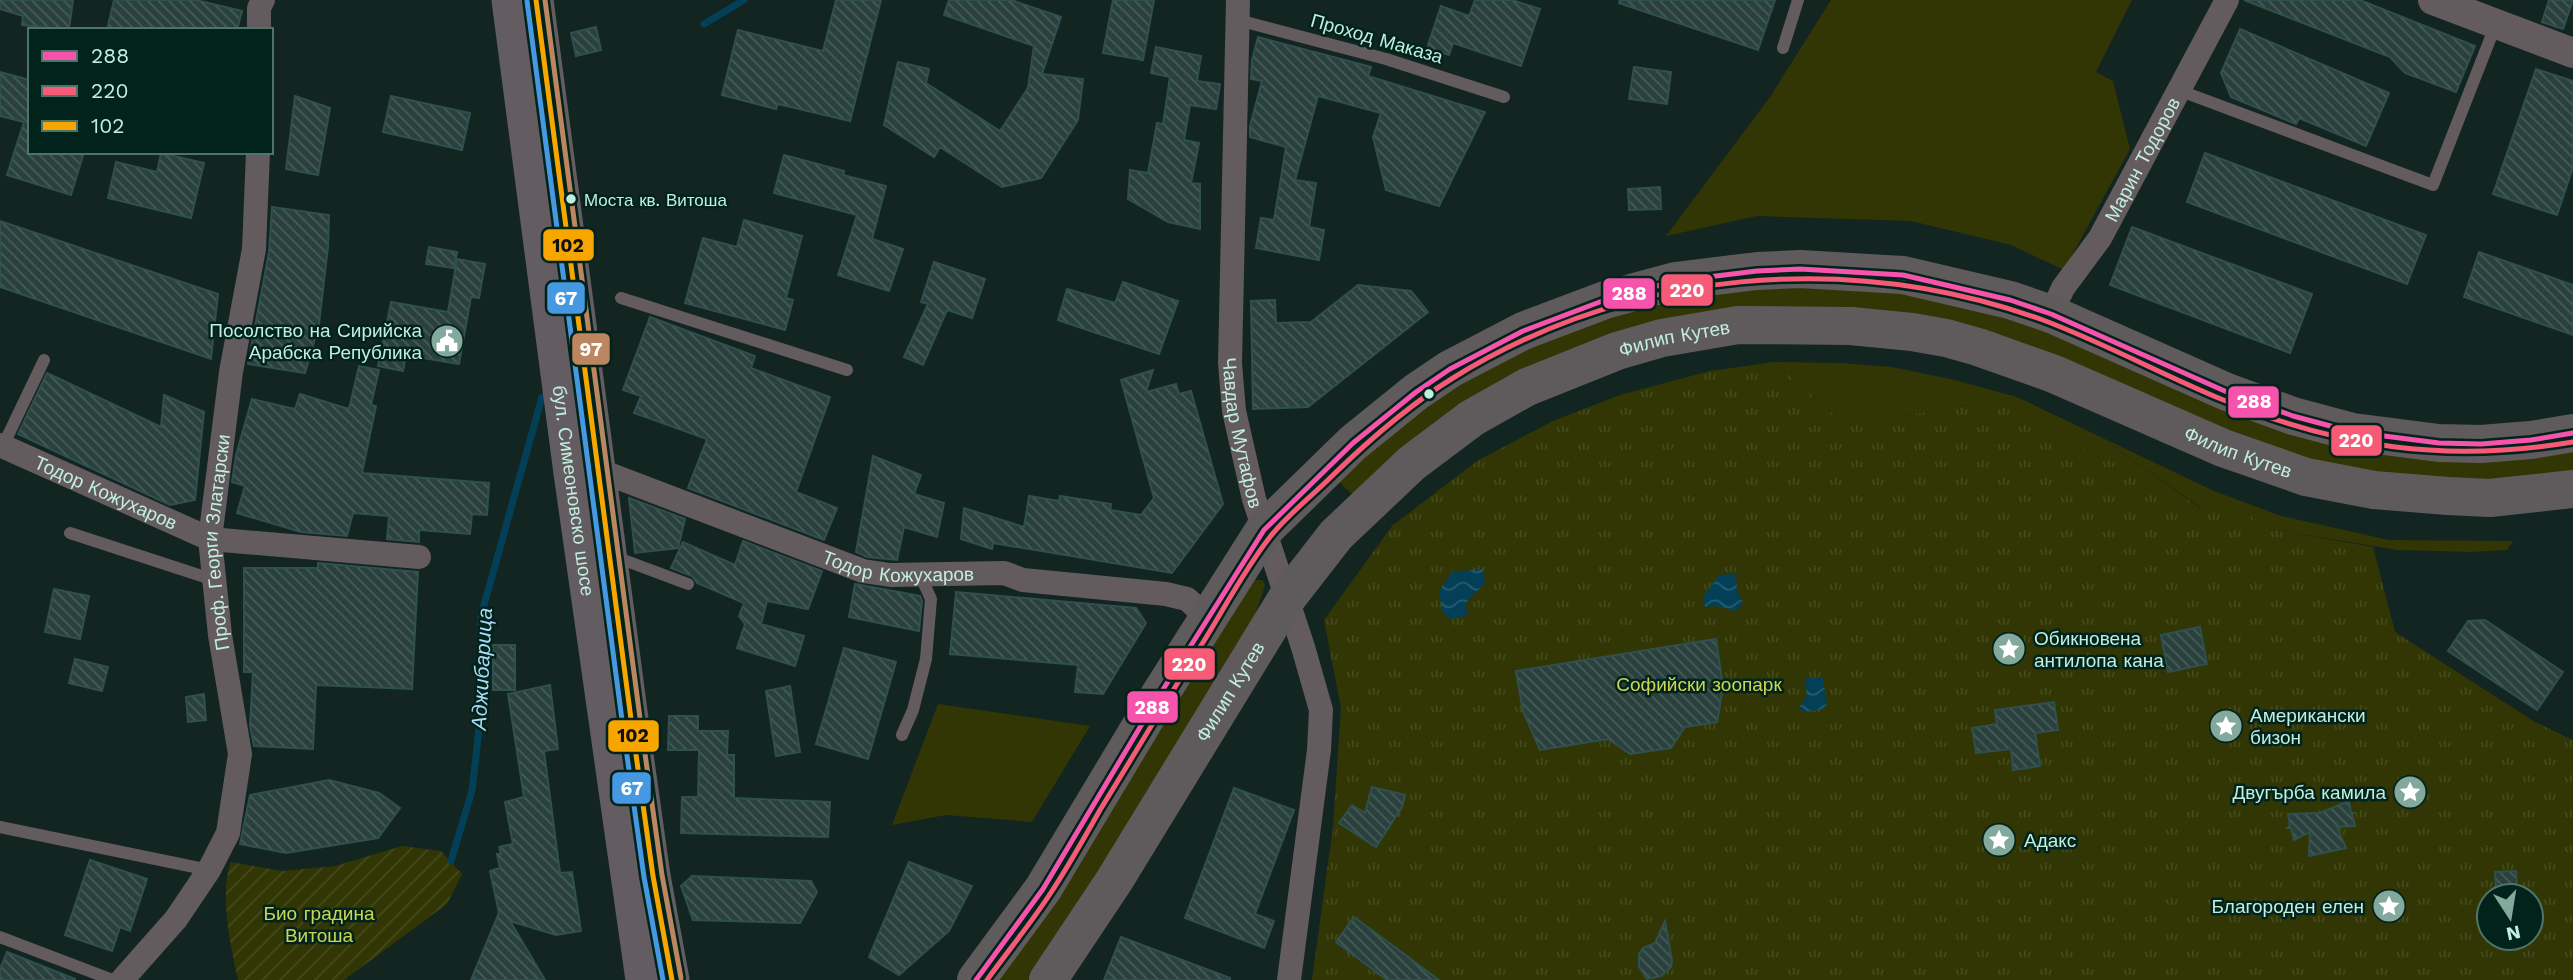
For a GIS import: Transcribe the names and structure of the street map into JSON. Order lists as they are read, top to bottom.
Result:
{
  "streets": {
    "main road": ["Филип Кутев", "бул. Симеоновско шосе"],
    "street": [
      "Марин Тодоров",
      "Чавдар Мутафов",
      "Тодор Кожухаров",
      "Проф. Георги Златарски"
    ],
    "lane": ["Проход Маказа"]
  },
  "crossings": [
    ["Проход Маказа", "Чавдар Мутафов"],
    ["Филип Кутев", "Чавдар Мутафов"],
    ["бул. Симеоновско шосе", "Тодор Кожухаров"],
    ["Тодор Кожухаров", "Проф. Георги Златарски"]
  ],
  "water": ["Аджибарица"],
  "parks": ["Софийски зоопарк", "Био градина Витоша"],
  "places": {
    "other": ["Моста кв. Витоша"],
    "public building": ["Посолство на Сирийска Арабска Република"],
    "place": [
      "Обикновена антилопа кана",
      "Американски бизон",
      "Двугърба камила",
      "Адакс",
      "Благороден елен"
    ]
  },
  "lines": [
    "transit line 102",
    "transit line 97",
    "transit line 67",
    "transit line 288",
    "transit line 220"
  ],
  "legend": ["288", "220", "102"],
  "north": "bottom"
}
